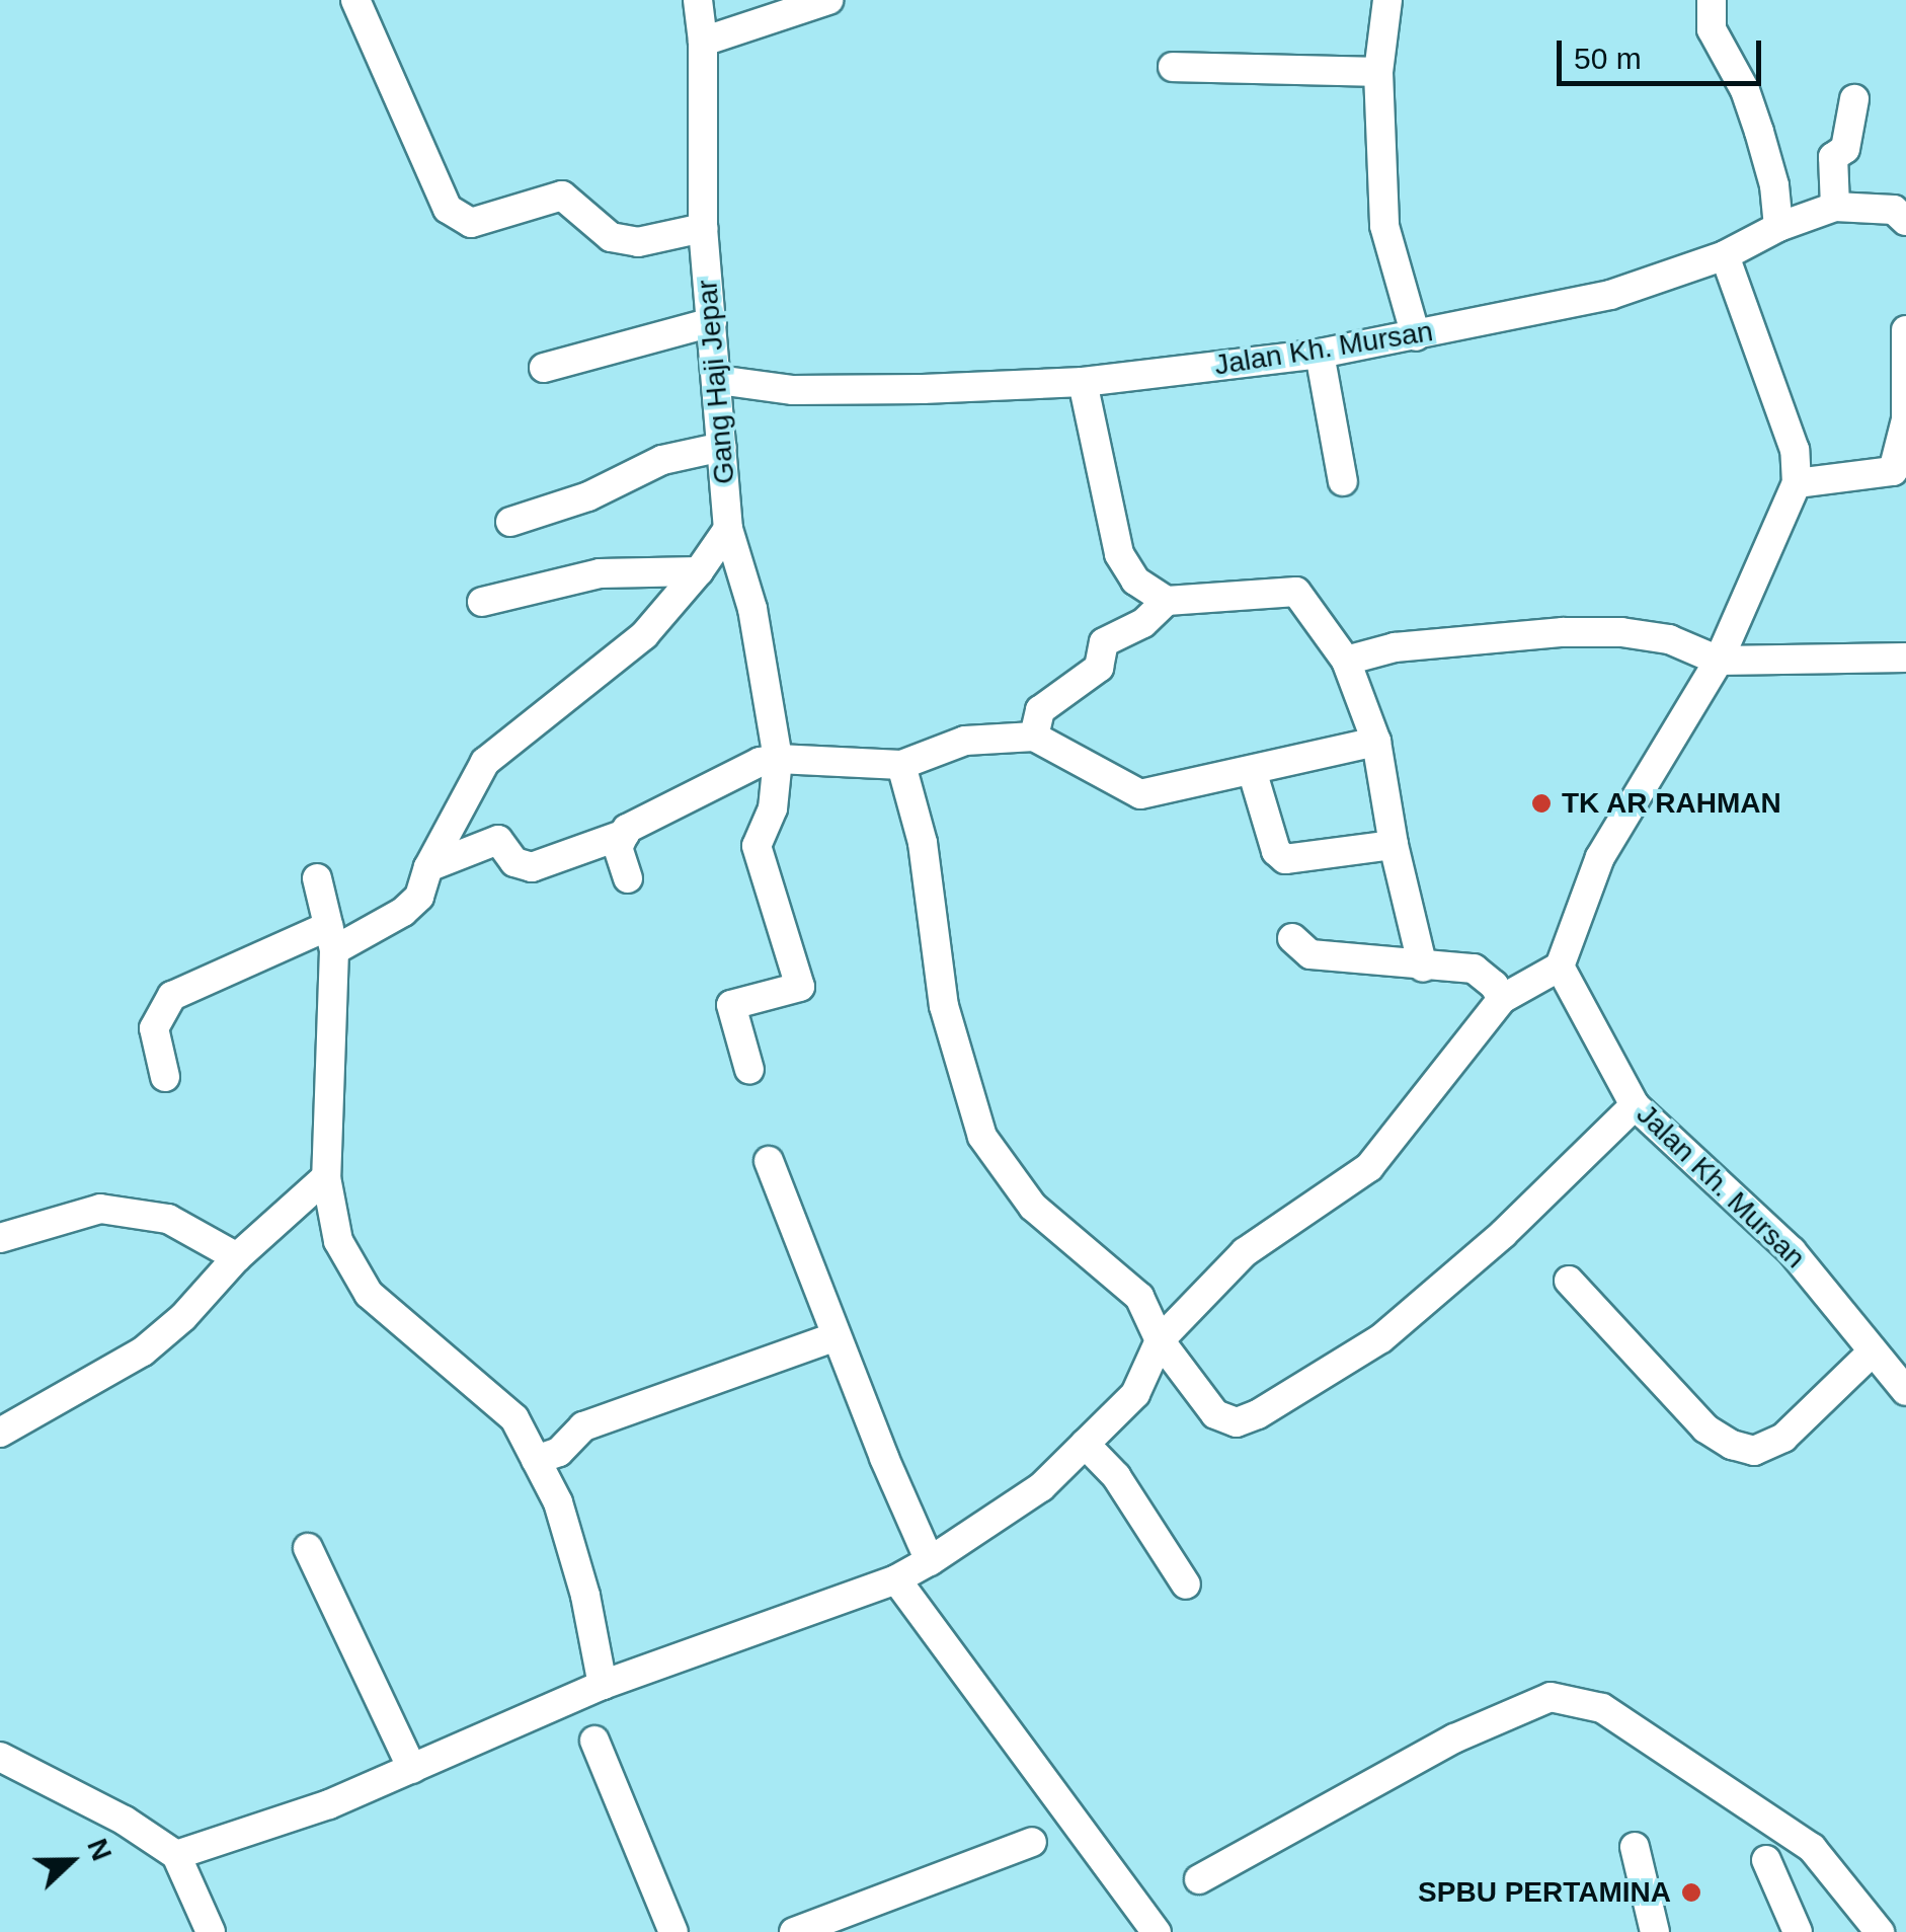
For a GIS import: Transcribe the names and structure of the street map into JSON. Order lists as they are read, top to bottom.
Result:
{
  "streets": {
    "street": ["Jalan Kh. Mursan", "Gang Haji Jepar"]
  },
  "crossings": [
    ["Jalan Kh. Mursan", "Gang Haji Jepar"]
  ],
  "places": ["TK AR RAHMAN", "SPBU PERTAMINA"],
  "scale_bar": "50 m",
  "north": "right"
}
